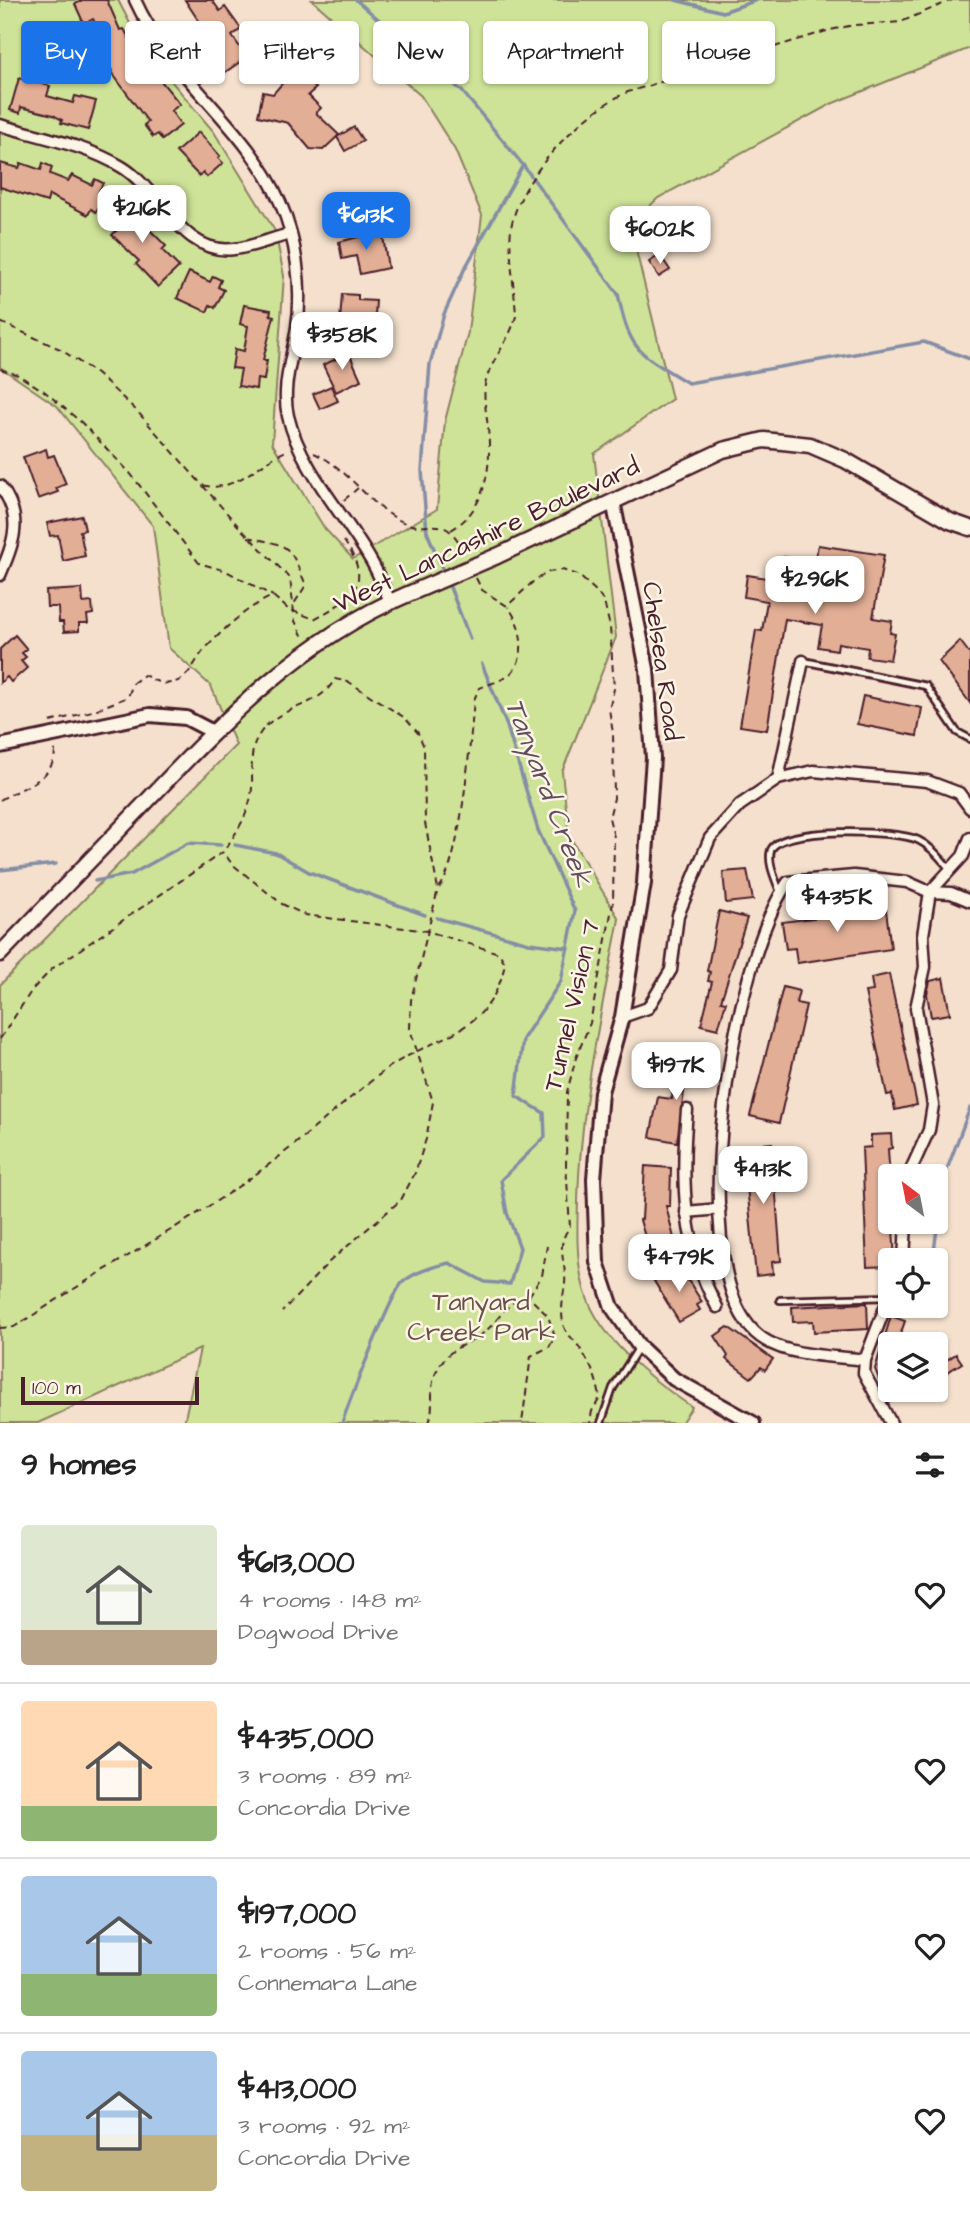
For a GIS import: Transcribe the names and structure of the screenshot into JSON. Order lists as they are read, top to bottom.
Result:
{
  "streets": {
    "main road": ["West Lancashire Boulevard"],
    "street": ["Chelsea Road"],
    "path": ["Tunnel Vision 7"]
  },
  "crossings": [
    ["West Lancashire Boulevard", "Chelsea Road"]
  ],
  "water": ["Tanyard Creek"],
  "parks": ["Tanyard Creek Park"],
  "scale_bar": "100 m",
  "north": "top left",
  "page": {
    "chip": [
      "Buy",
      "Rent",
      "Filters",
      "New",
      "Apartment",
      "House"
    ],
    "price": [
      "$216K",
      "$613K",
      "$602K",
      "$358K",
      "$296K",
      "$435K",
      "$197K",
      "$413K",
      "$479K"
    ],
    "scale": "100 m",
    "heading": "9 homes",
    "list": [
      {
        "name": "$613,000",
        "note": "4 rooms · 148 m² · Dogwood Drive"
      },
      {
        "name": "$435,000",
        "note": "3 rooms · 89 m² · Concordia Drive"
      },
      {
        "name": "$197,000",
        "note": "2 rooms · 56 m² · Connemara Lane"
      },
      {
        "name": "$413,000",
        "note": "3 rooms · 92 m² · Concordia Drive"
      }
    ]
  }
}
